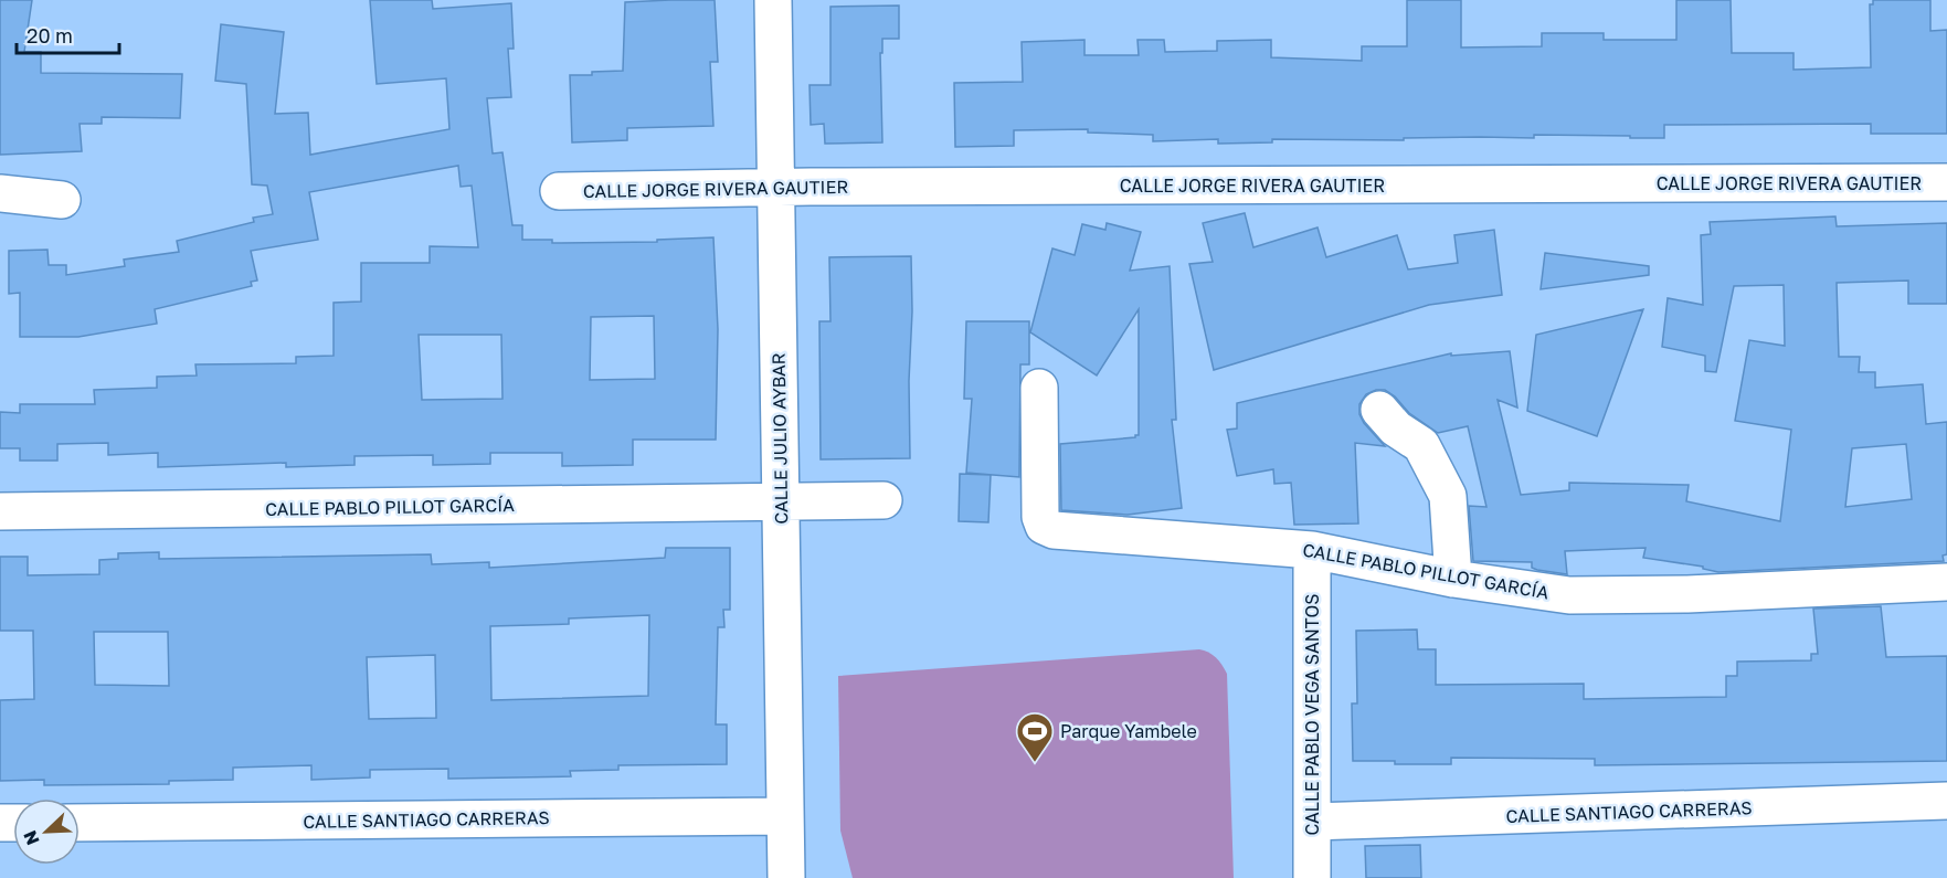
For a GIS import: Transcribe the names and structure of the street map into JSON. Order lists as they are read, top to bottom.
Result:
{
  "streets": {
    "street": [
      "CALLE JORGE RIVERA GAUTIER",
      "CALLE JULIO AYBAR",
      "CALLE PABLO PILLOT GARCÍA",
      "CALLE PABLO VEGA SANTOS",
      "CALLE SANTIAGO CARRERAS"
    ]
  },
  "crossings": [
    ["CALLE JORGE RIVERA GAUTIER", "CALLE JULIO AYBAR"],
    ["CALLE JULIO AYBAR", "CALLE PABLO PILLOT GARCÍA"],
    ["CALLE JULIO AYBAR", "CALLE SANTIAGO CARRERAS"],
    ["CALLE PABLO PILLOT GARCÍA", "CALLE PABLO VEGA SANTOS"],
    ["CALLE PABLO VEGA SANTOS", "CALLE SANTIAGO CARRERAS"]
  ],
  "places": {
    "sports": ["Parque Yambele"]
  },
  "scale_bar": "20 m",
  "north": "bottom left"
}
